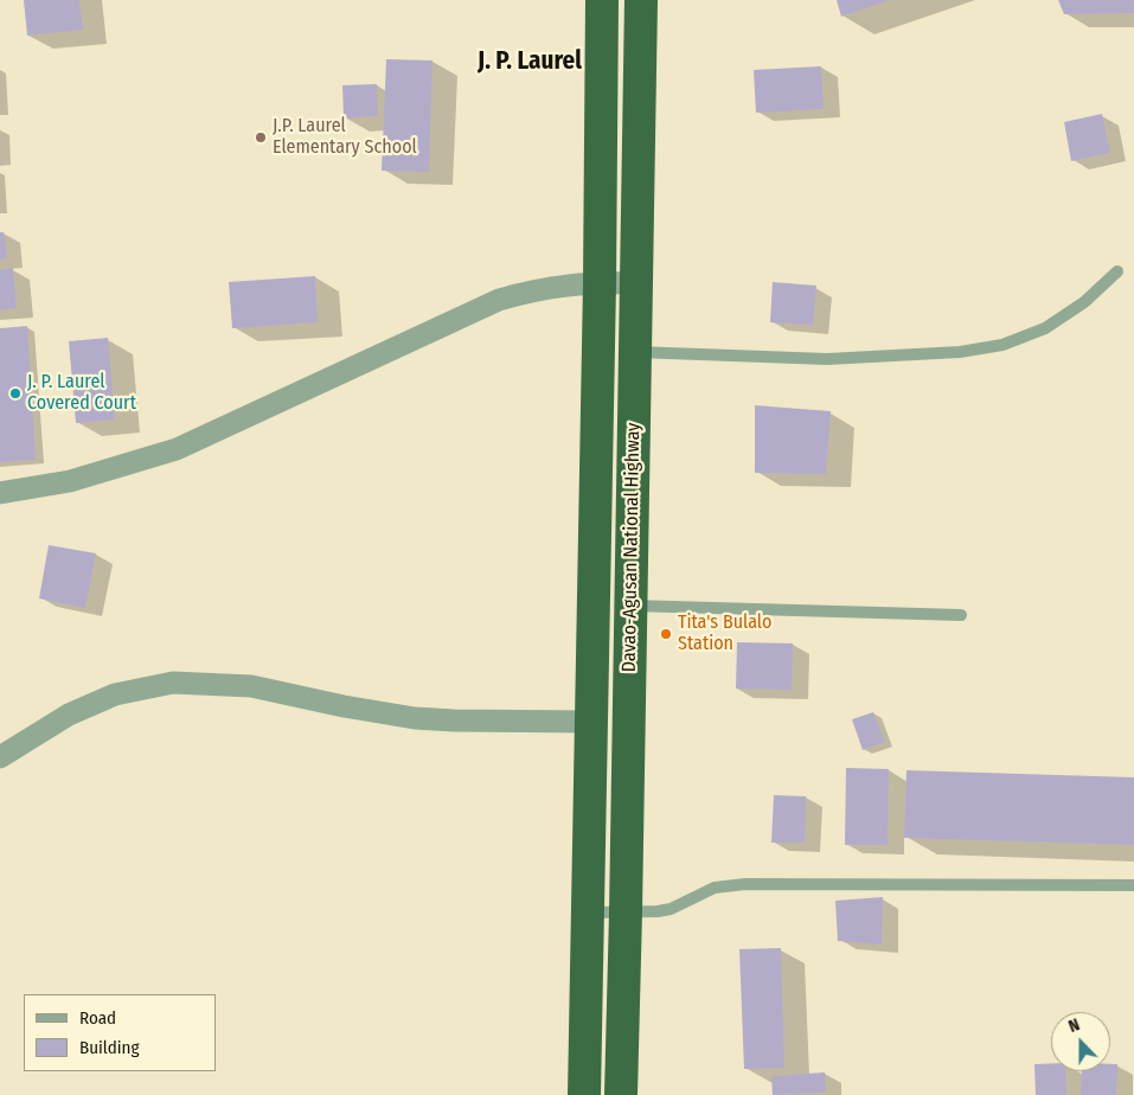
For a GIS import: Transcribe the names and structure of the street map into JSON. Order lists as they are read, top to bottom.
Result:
{
  "streets": {
    "highway": ["Davao-Agusan National Highway"]
  },
  "districts": ["J. P. Laurel"],
  "places": ["J.P. Laurel Elementary School", "J. P. Laurel Covered Court", "Tita's Bulalo Station"],
  "legend": ["Road", "Building"],
  "north": "top"
}
